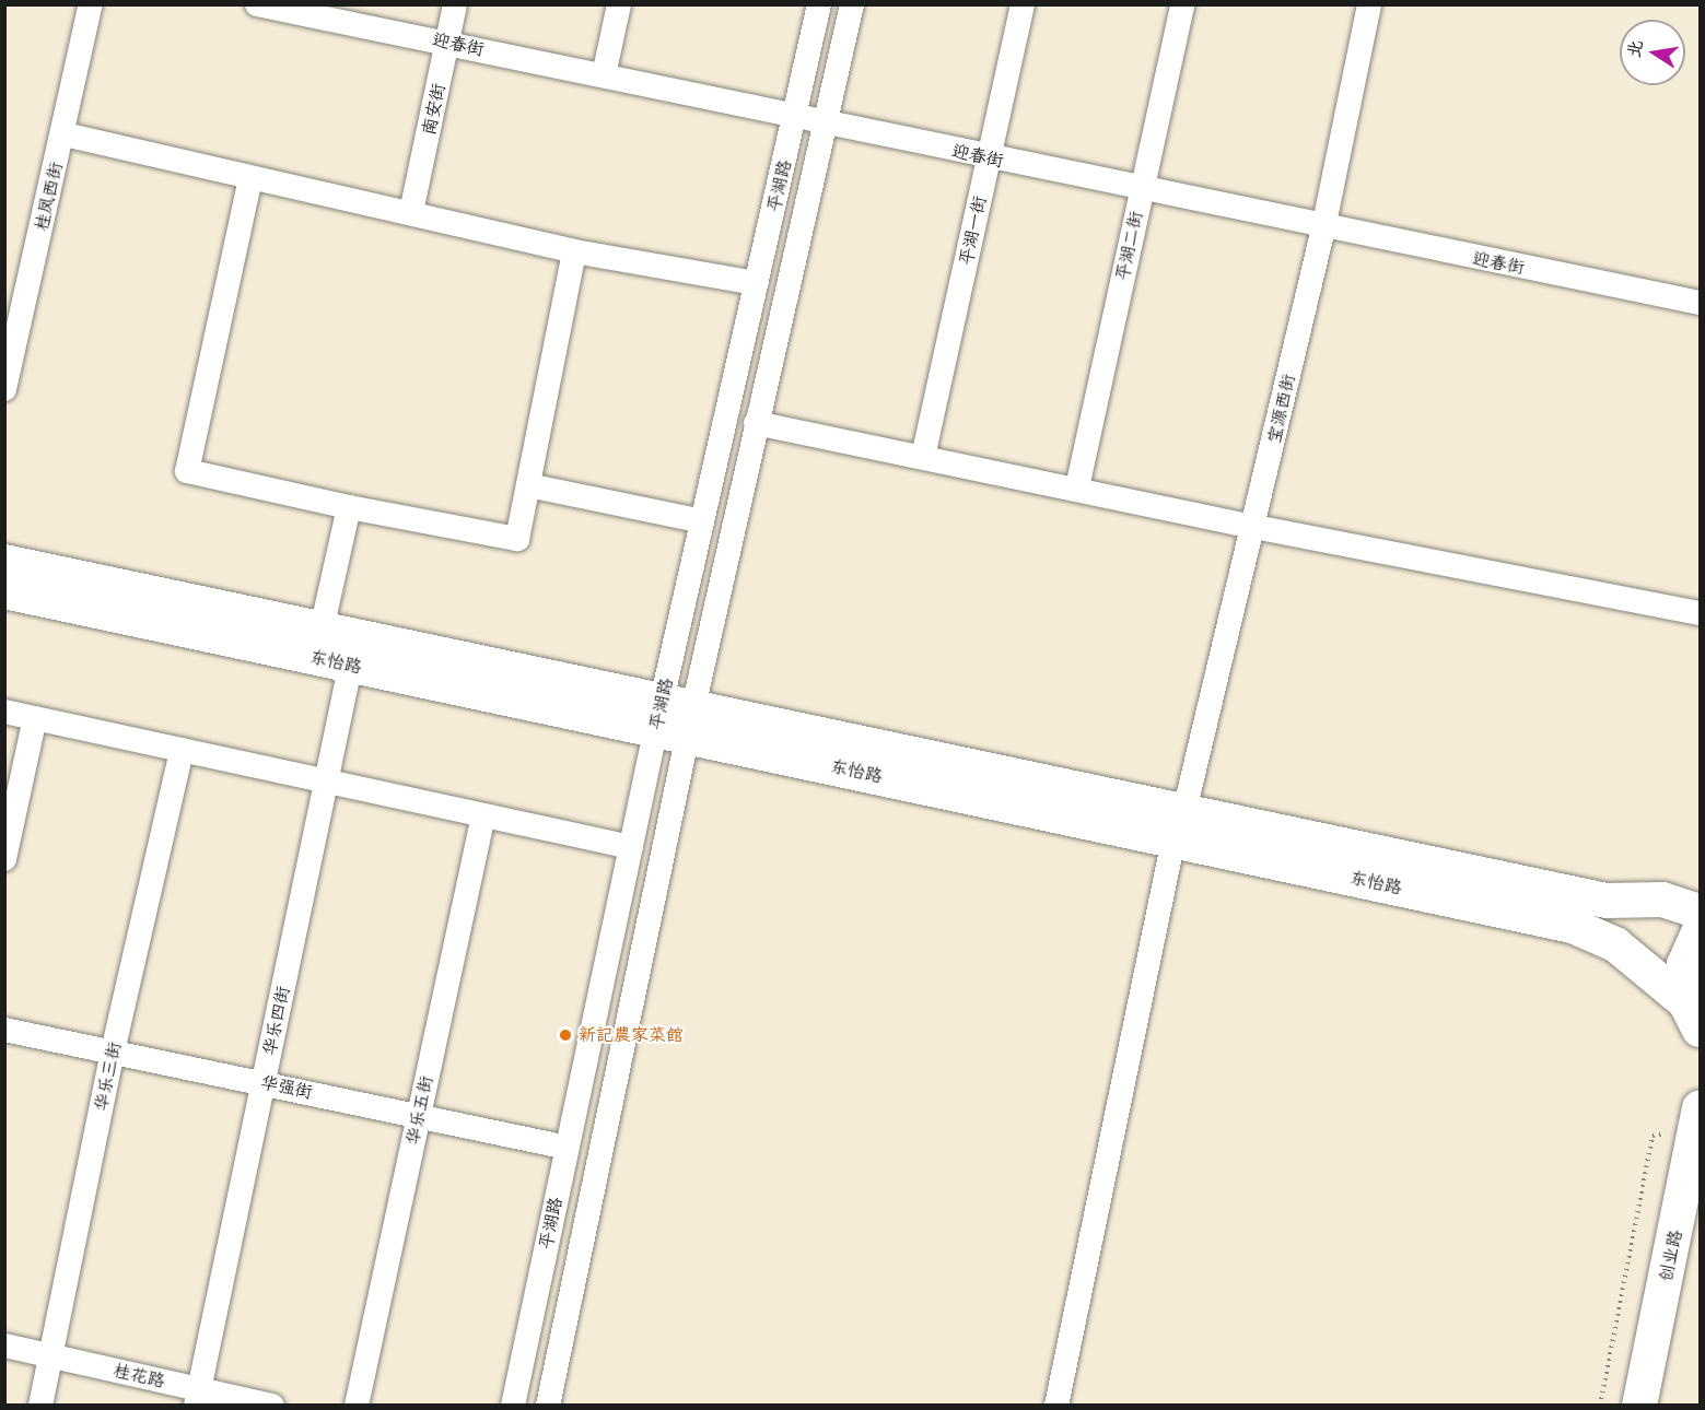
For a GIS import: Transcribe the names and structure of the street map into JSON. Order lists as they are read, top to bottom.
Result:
{
  "streets": {
    "street": [
      "迎春街",
      "南安街",
      "平湖路",
      "桂凤西街",
      "平湖一街",
      "平湖二街",
      "宝源西街",
      "东怡路",
      "华乐四街",
      "华乐三街",
      "华强街",
      "华乐五街",
      "创业路",
      "桂花路"
    ]
  },
  "crossings": [
    ["迎春街", "南安街"],
    ["迎春街", "平湖路"],
    ["迎春街", "平湖一街"],
    ["迎春街", "平湖二街"],
    ["迎春街", "宝源西街"],
    ["平湖路", "东怡路"],
    ["平湖路", "华强街"],
    ["宝源西街", "东怡路"],
    ["东怡路", "华乐四街"],
    ["华乐四街", "华强街"],
    ["华乐四街", "桂花路"],
    ["华乐三街", "华强街"],
    ["华乐三街", "桂花路"],
    ["华强街", "华乐五街"]
  ],
  "places": ["新記農家菜館"],
  "north": "left"
}
